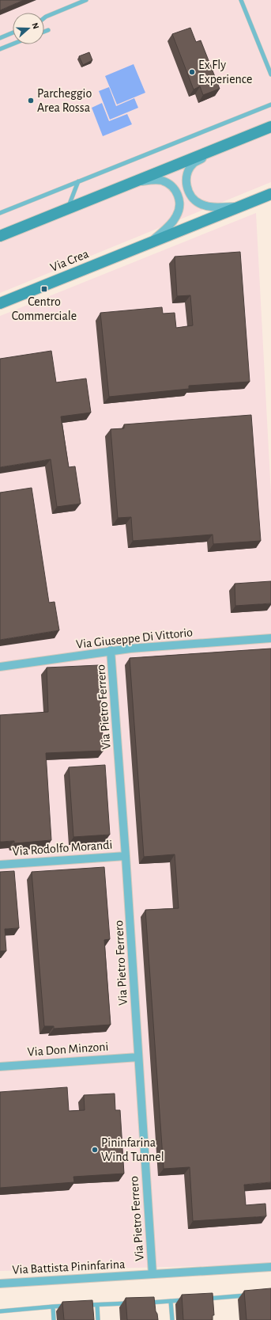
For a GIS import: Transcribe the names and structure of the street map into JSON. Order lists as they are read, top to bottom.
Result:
{
  "streets": {
    "street": [
      "Via Crea",
      "Via Giuseppe Di Vittorio",
      "Via Pietro Ferrero",
      "Via Rodolfo Morandi",
      "Via Don Minzoni",
      "Via Battista Pininfarina"
    ]
  },
  "crossings": [
    ["Via Giuseppe Di Vittorio", "Via Pietro Ferrero"],
    ["Via Pietro Ferrero", "Via Rodolfo Morandi"],
    ["Via Pietro Ferrero", "Via Don Minzoni"],
    ["Via Pietro Ferrero", "Via Battista Pininfarina"]
  ],
  "places": {
    "other": ["Ex Fly Experience", "Parcheggio Area Rossa", "Pininfarina Wind Tunnel"],
    "transit": ["Centro Commerciale"]
  },
  "north": "right"
}
